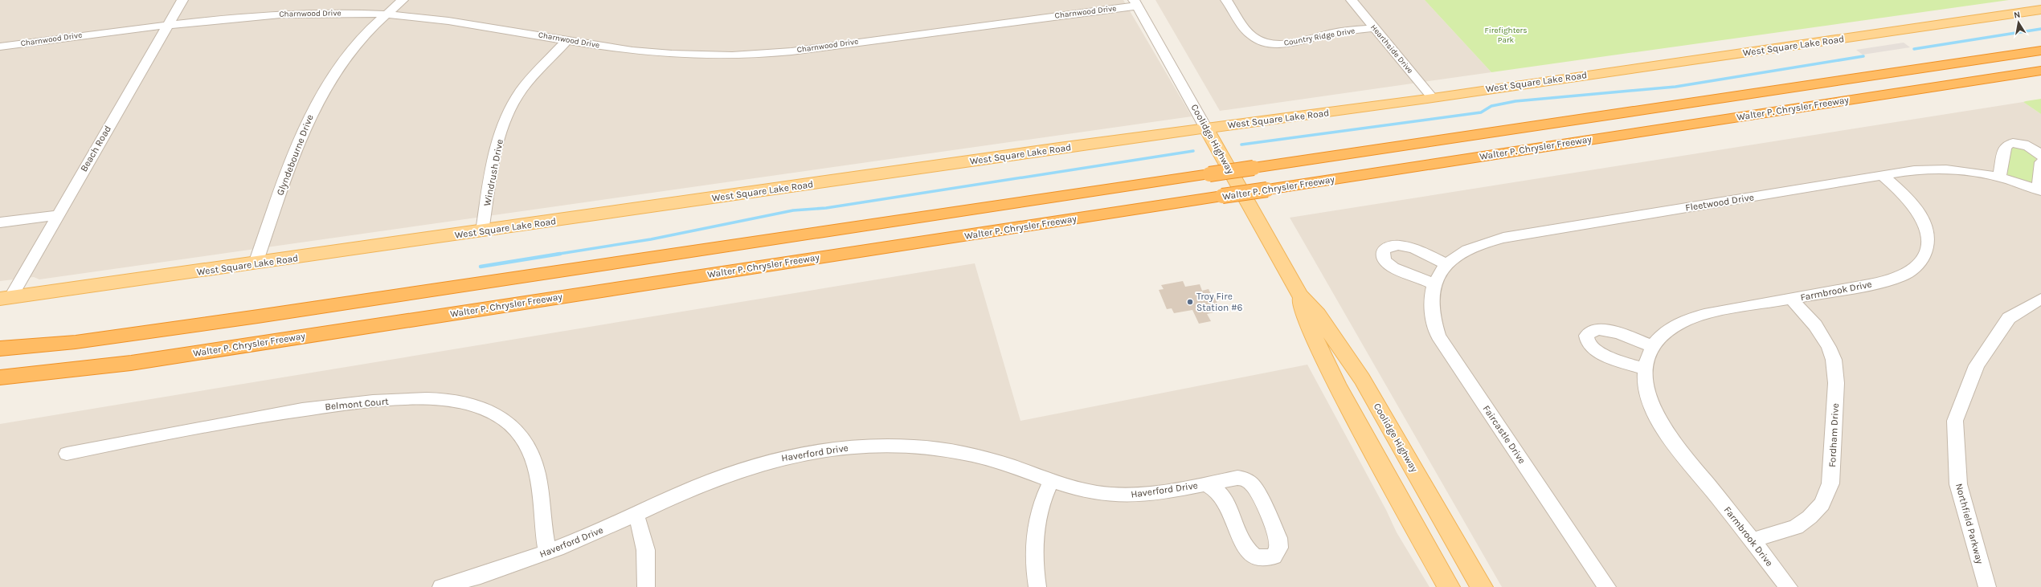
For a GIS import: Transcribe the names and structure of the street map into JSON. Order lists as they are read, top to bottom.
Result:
{
  "streets": {
    "highway": ["Walter P. Chrysler Freeway"],
    "main road": ["West Square Lake Road", "Coolidge Highway"],
    "street": [
      "Charnwood Drive",
      "Country Ridge Drive",
      "Hearthside Drive",
      "Beach Road",
      "Glyndebourne Drive",
      "Windrush Drive",
      "Fleetwood Drive",
      "Farmbrook Drive",
      "Belmont Court",
      "Faircastle Drive",
      "Fordham Drive",
      "Haverford Drive",
      "Northfield Parkway"
    ]
  },
  "crossings": [
    ["Charnwood Drive", "Coolidge Highway"],
    ["Charnwood Drive", "Beach Road"],
    ["Charnwood Drive", "Glyndebourne Drive"],
    ["Charnwood Drive", "Windrush Drive"],
    ["Country Ridge Drive", "Hearthside Drive"],
    ["West Square Lake Road", "Hearthside Drive"],
    ["West Square Lake Road", "Coolidge Highway"],
    ["West Square Lake Road", "Beach Road"],
    ["West Square Lake Road", "Glyndebourne Drive"],
    ["West Square Lake Road", "Windrush Drive"],
    ["Fleetwood Drive", "Farmbrook Drive"],
    ["Fleetwood Drive", "Faircastle Drive"],
    ["Farmbrook Drive", "Fordham Drive"],
    ["Belmont Court", "Haverford Drive"]
  ],
  "parks": ["Firefighters Park"],
  "places": ["Troy Fire Station #6"],
  "north": "top"
}
